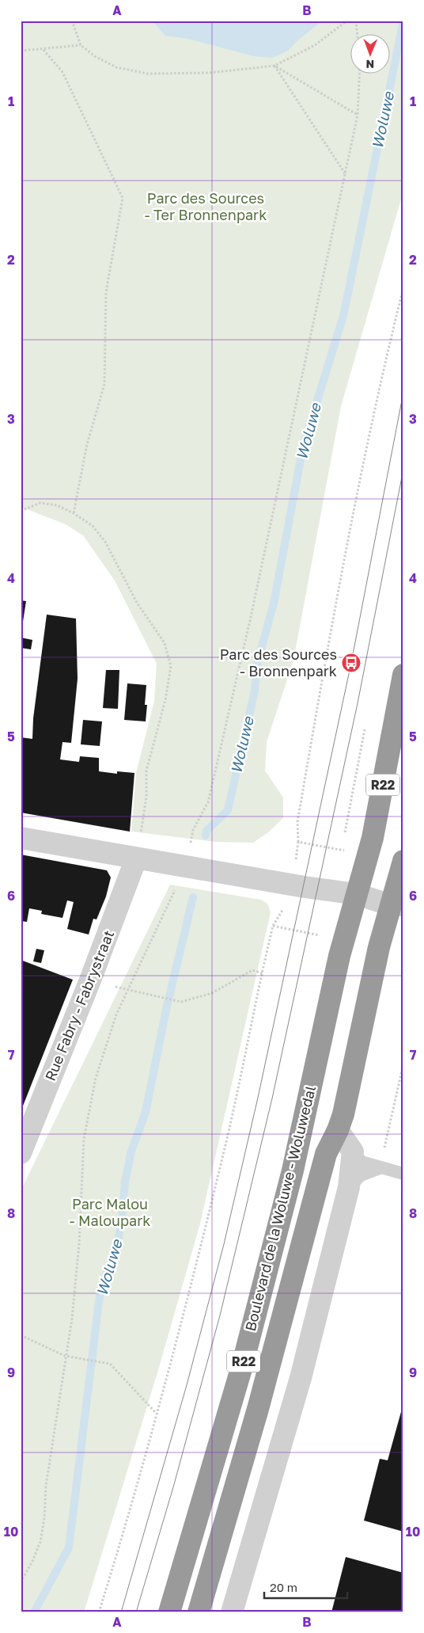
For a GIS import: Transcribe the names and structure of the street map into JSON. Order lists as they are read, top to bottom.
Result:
{
  "streets": {
    "highway": ["R22", "Boulevard de la Woluwe - Woluwedal"],
    "street": ["Rue Fabry - Fabrystraat"]
  },
  "crossings": [
    ["R22", "Boulevard de la Woluwe - Woluwedal"]
  ],
  "water": ["Woluwe"],
  "parks": ["Parc des Sources - Ter Bronnenpark", "Parc Malou - Maloupark"],
  "places": {
    "bus stop": ["Parc des Sources - Bronnenpark"]
  },
  "scale_bar": "20 m",
  "north": "bottom",
  "grid": {
    "columns": ["A", "B"],
    "rows": [
      "1",
      "2",
      "3",
      "4",
      "5",
      "6",
      "7",
      "8",
      "9",
      "10"
    ]
  }
}
